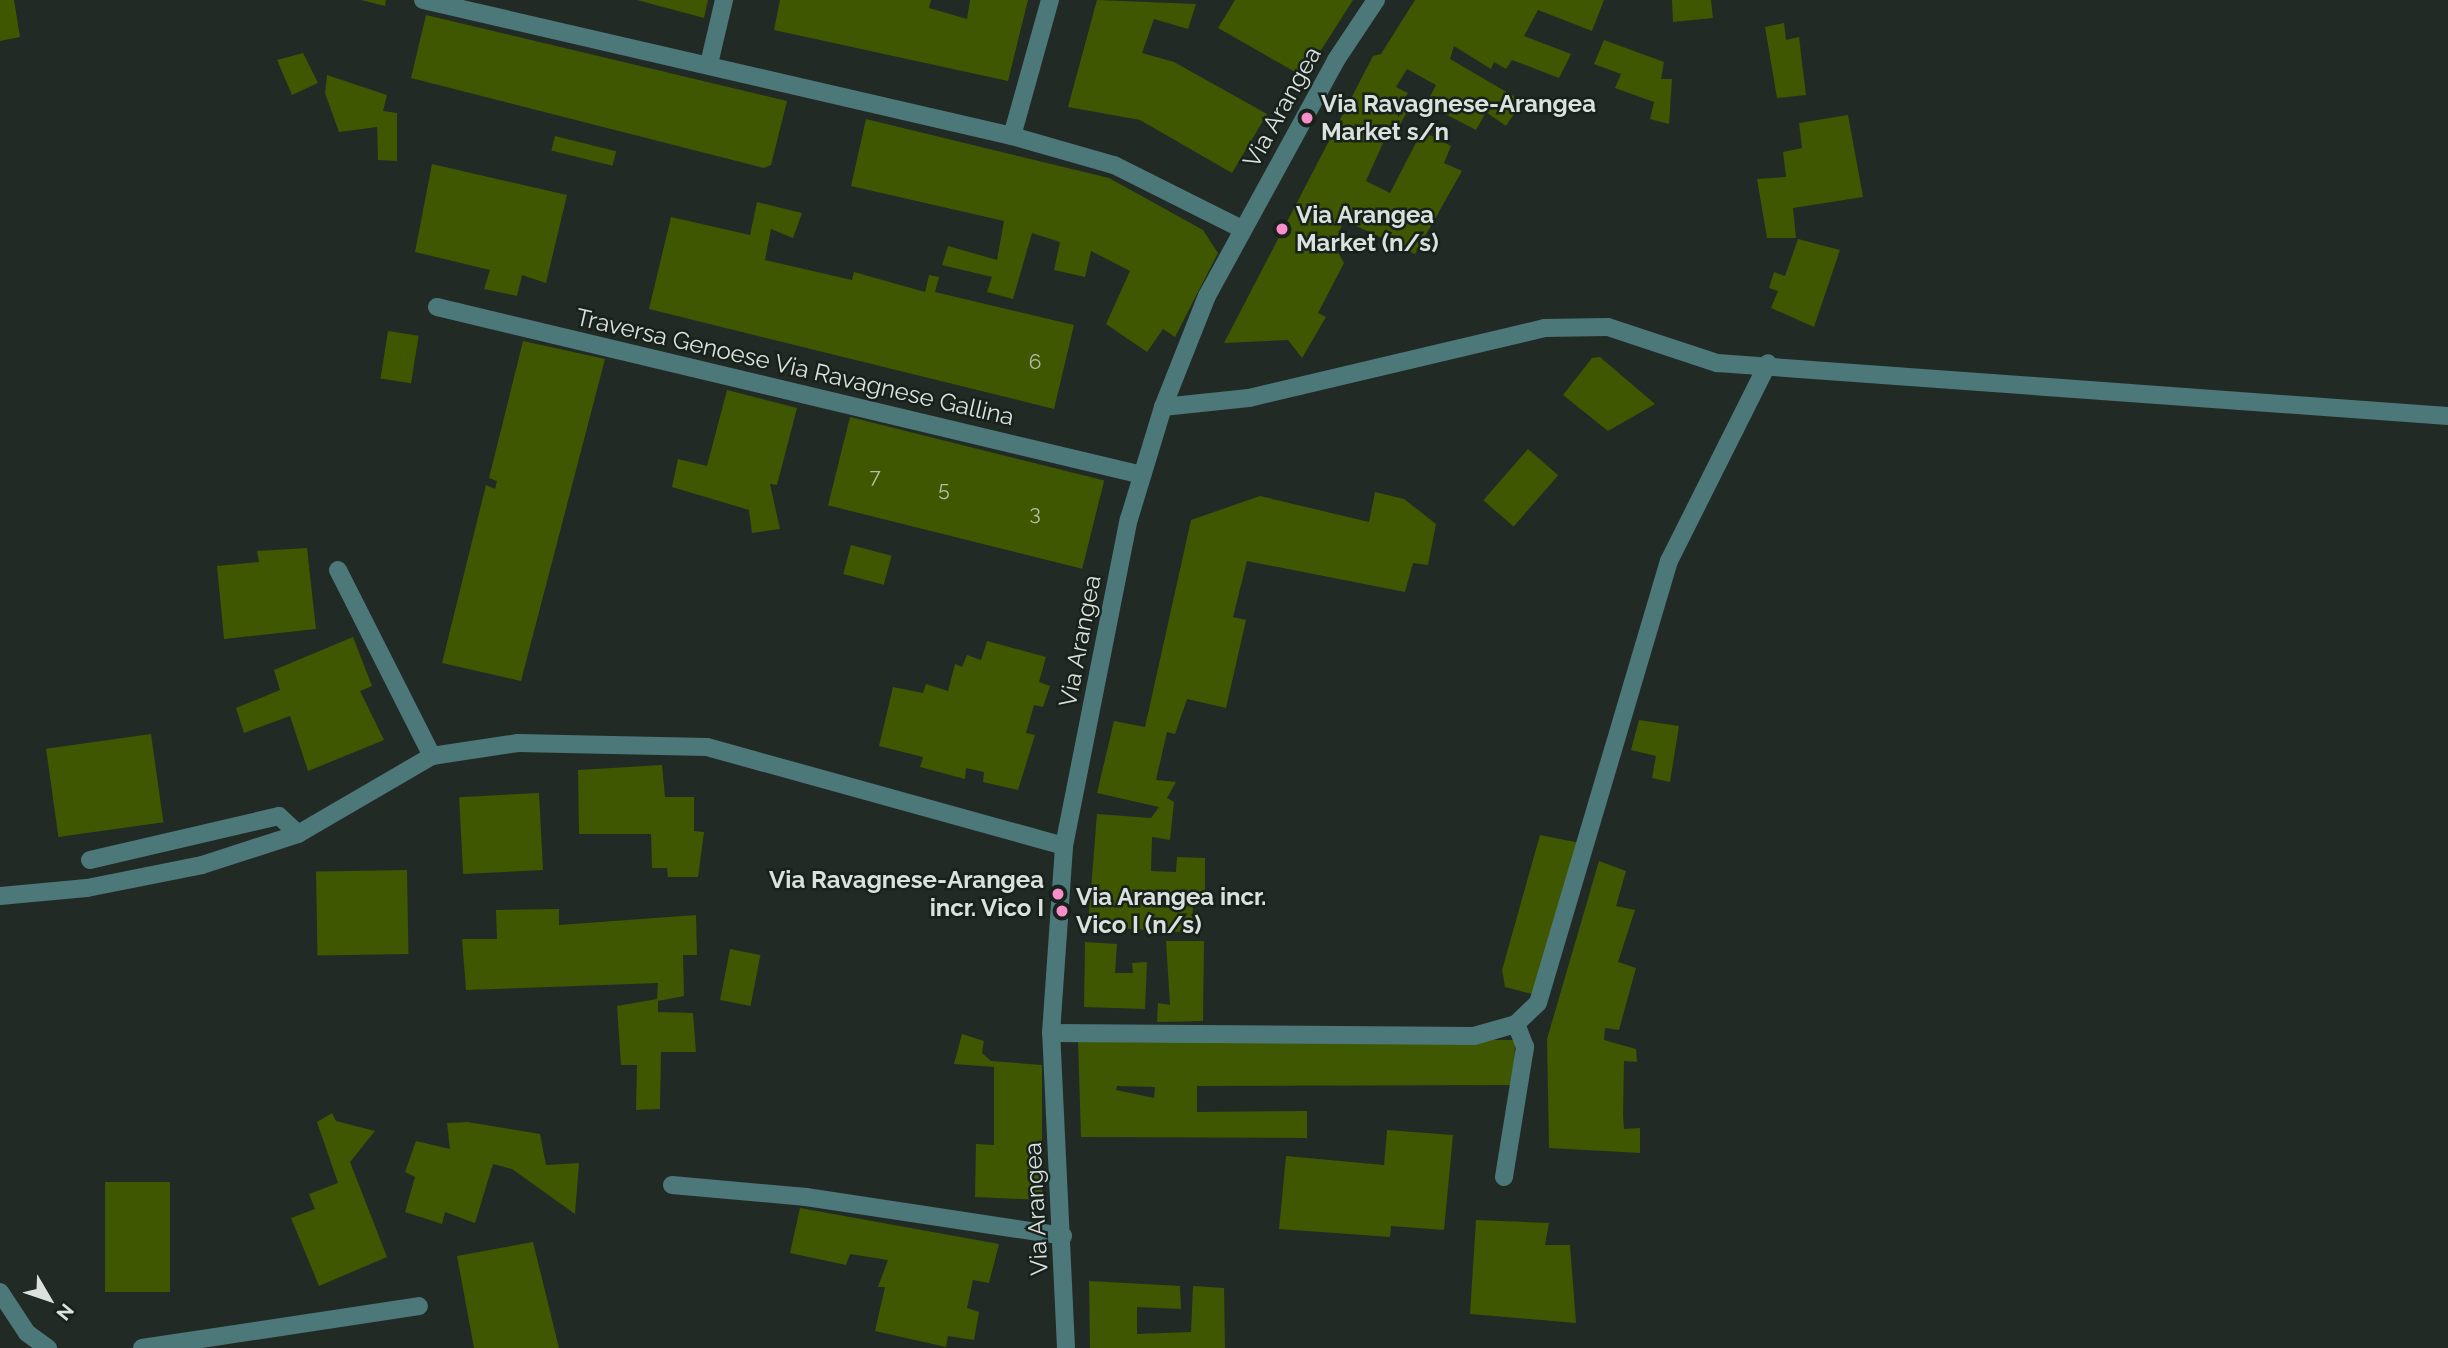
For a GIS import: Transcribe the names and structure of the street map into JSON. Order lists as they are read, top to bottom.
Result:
{
  "streets": {
    "street": ["Via Arangea", "Traversa Genoese Via Ravagnese Gallina"]
  },
  "crossings": [
    ["Via Arangea", "Traversa Genoese Via Ravagnese Gallina"]
  ],
  "places": [
    "Via Ravagnese-Arangea Market s/n",
    "Via Arangea Market (n/s)",
    "Via Ravagnese-Arangea incr. Vico I",
    "Via Arangea incr. Vico I (n/s)"
  ],
  "house_numbers": [
    "6",
    "7",
    "5",
    "3"
  ],
  "north": "bottom right"
}
